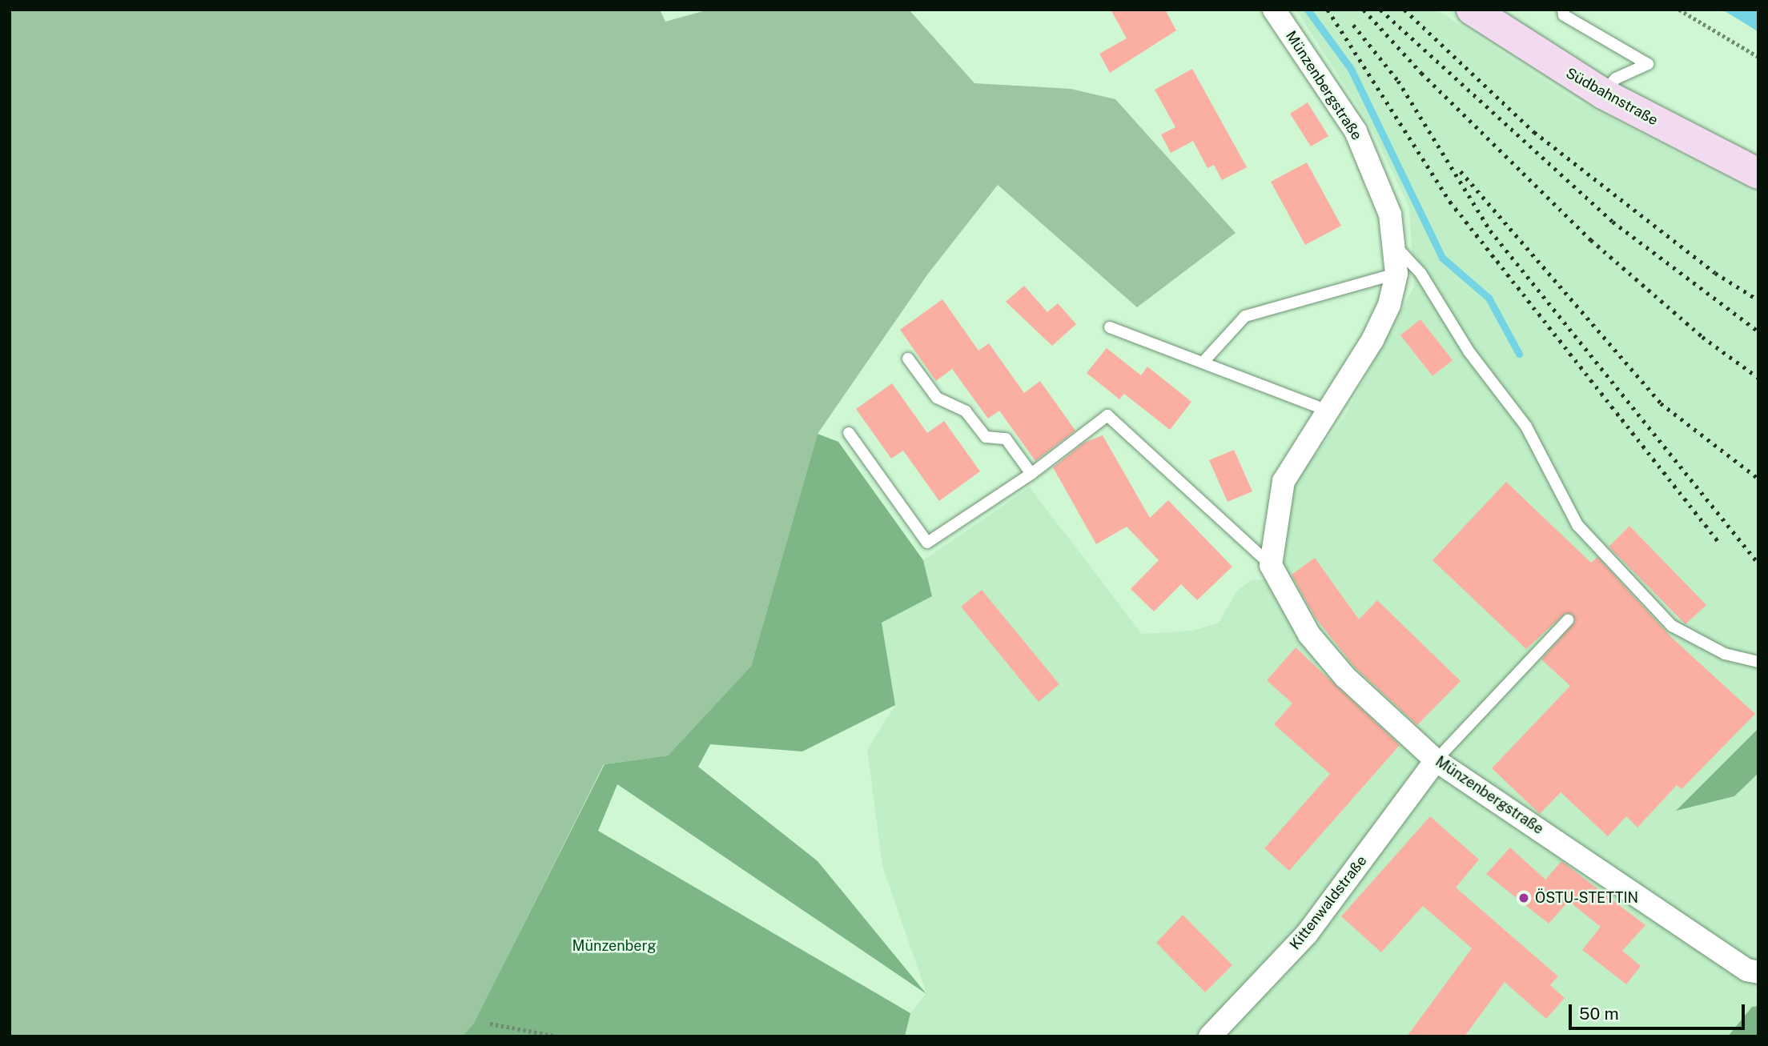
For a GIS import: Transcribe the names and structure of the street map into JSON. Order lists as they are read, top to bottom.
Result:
{
  "streets": {
    "main road": ["Südbahnstraße"],
    "street": ["Münzenbergstraße", "Kittenwaldstraße"]
  },
  "crossings": [
    ["Münzenbergstraße", "Kittenwaldstraße"]
  ],
  "parks": ["Münzenberg"],
  "places": ["ÖSTU-STETTIN"],
  "scale_bar": "50 m"
}
